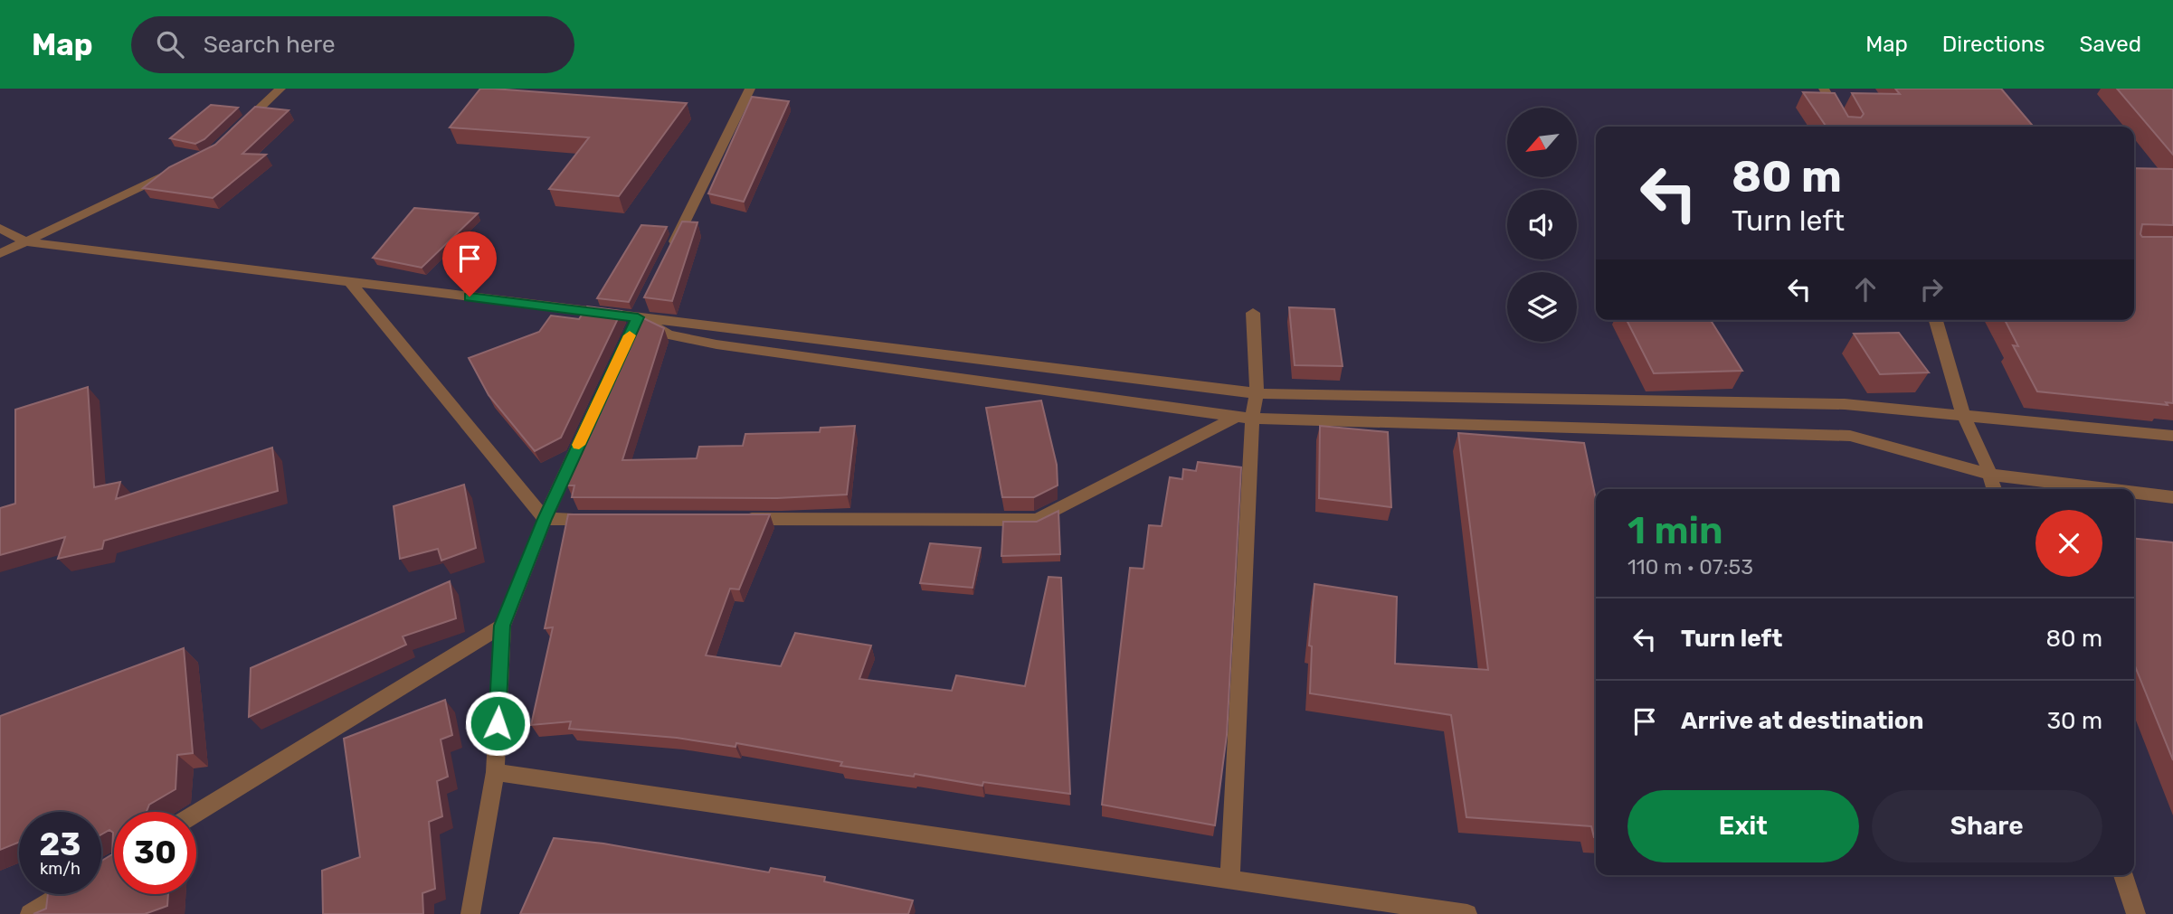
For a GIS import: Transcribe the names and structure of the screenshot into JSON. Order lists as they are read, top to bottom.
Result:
{
  "north": "bottom left",
  "page": {
    "header": "Map",
    "search": "Search here",
    "nav": ["Map", "Directions", "Saved"],
    "turn": ["80 m", "Turn left"],
    "heading": ["1 min", "110 m · 07:53"],
    "list": [
      {
        "name": "Turn left",
        "value": "80 m"
      },
      {
        "name": "Arrive at destination",
        "value": "30 m"
      }
    ],
    "buttons": ["Exit", "Share"],
    "speed": "23 km/h",
    "limit": "30"
  }
}
